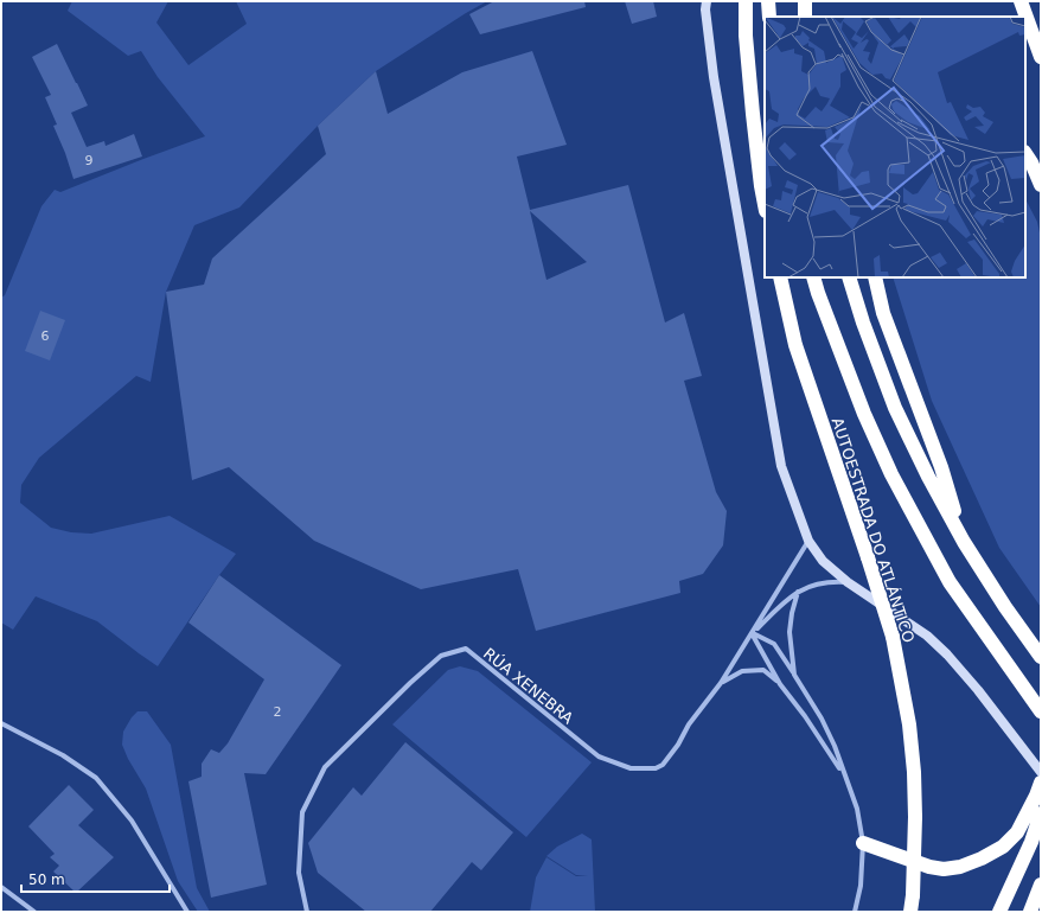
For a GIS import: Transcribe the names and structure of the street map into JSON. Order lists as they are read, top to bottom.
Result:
{
  "streets": {
    "highway": ["AUTOESTRADA DO ATLÁNTICO"],
    "street": ["RÚA XENEBRA"]
  },
  "house_numbers": ["9", "6", "2"],
  "scale_bar": "50 m"
}
